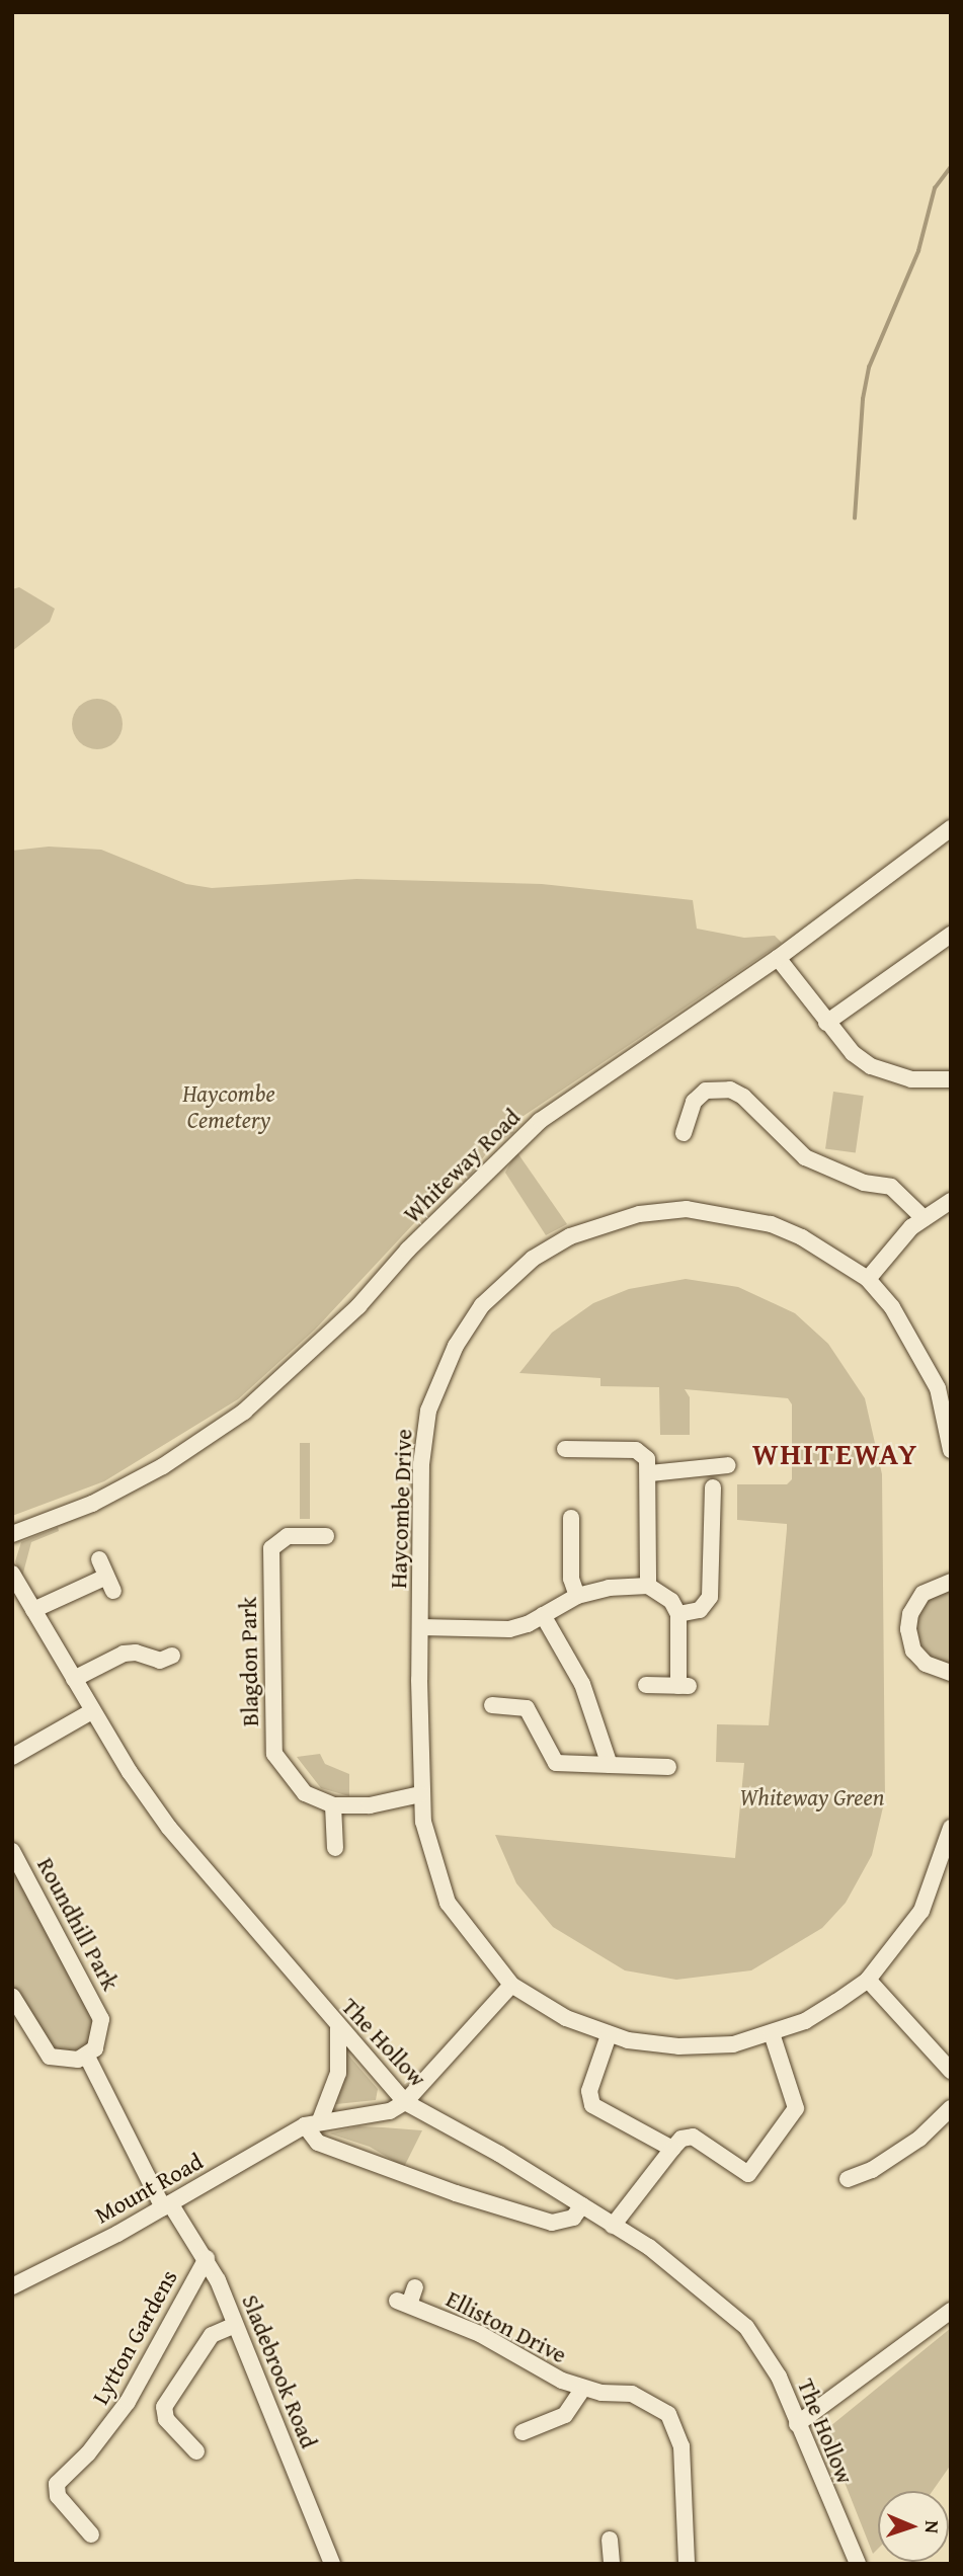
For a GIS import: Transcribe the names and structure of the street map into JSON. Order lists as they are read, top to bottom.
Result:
{
  "streets": {
    "street": [
      "Whiteway Road",
      "Haycombe Drive",
      "Blagdon Park",
      "Roundhill Park",
      "The Hollow",
      "Mount Road",
      "Elliston Drive",
      "Lytton Gardens",
      "Sladebrook Road"
    ]
  },
  "crossings": [
    ["Haycombe Drive", "Blagdon Park"],
    ["The Hollow", "Mount Road"],
    ["Mount Road", "Sladebrook Road"],
    ["Lytton Gardens", "Sladebrook Road"]
  ],
  "districts": ["WHITEWAY"],
  "parks": ["Haycombe Cemetery", "Whiteway Green"],
  "north": "right"
}
